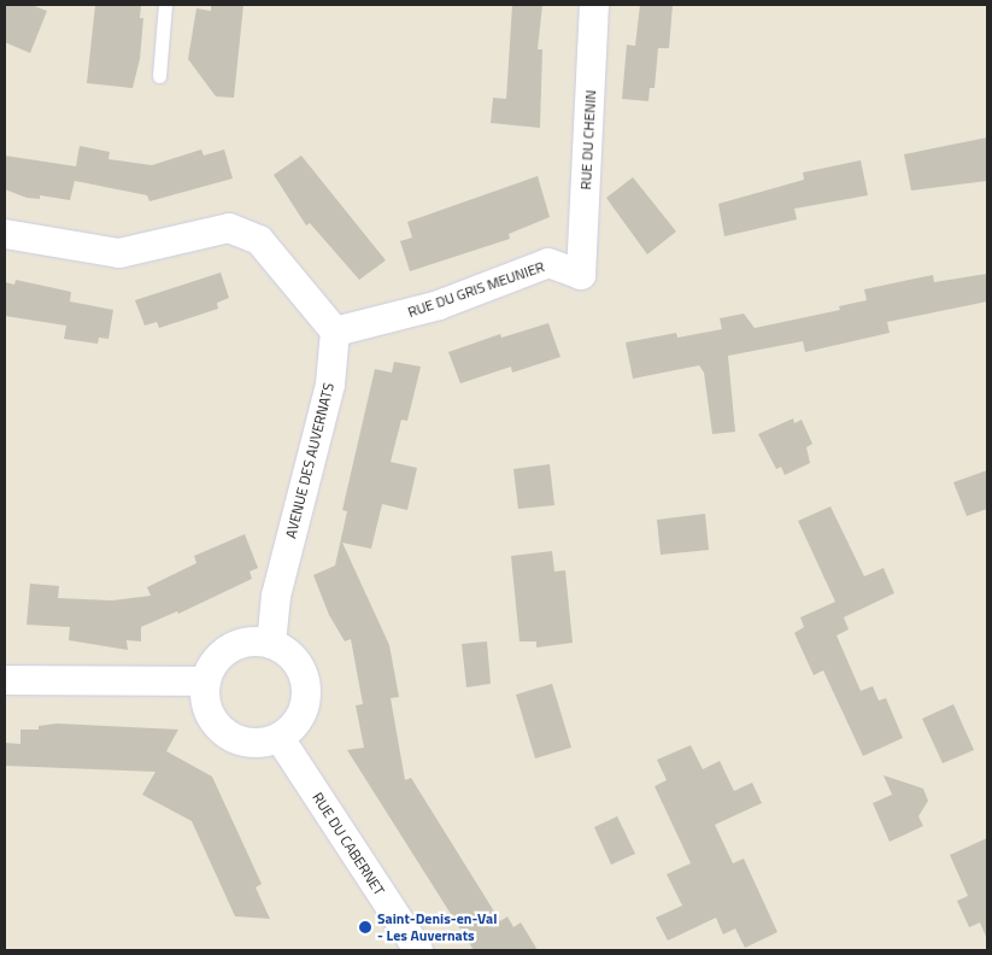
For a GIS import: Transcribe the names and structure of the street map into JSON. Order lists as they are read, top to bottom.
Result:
{
  "streets": {
    "street": [
      "RUE DU CHENIN",
      "RUE DU GRIS MEUNIER",
      "AVENUE DES AUVERNATS",
      "RUE DU CABERNET"
    ]
  },
  "crossings": [
    ["RUE DU CHENIN", "RUE DU GRIS MEUNIER"],
    ["RUE DU GRIS MEUNIER", "AVENUE DES AUVERNATS"],
    ["AVENUE DES AUVERNATS", "RUE DU CABERNET"]
  ],
  "places": ["Saint-Denis-en-Val - Les Auvernats"]
}
